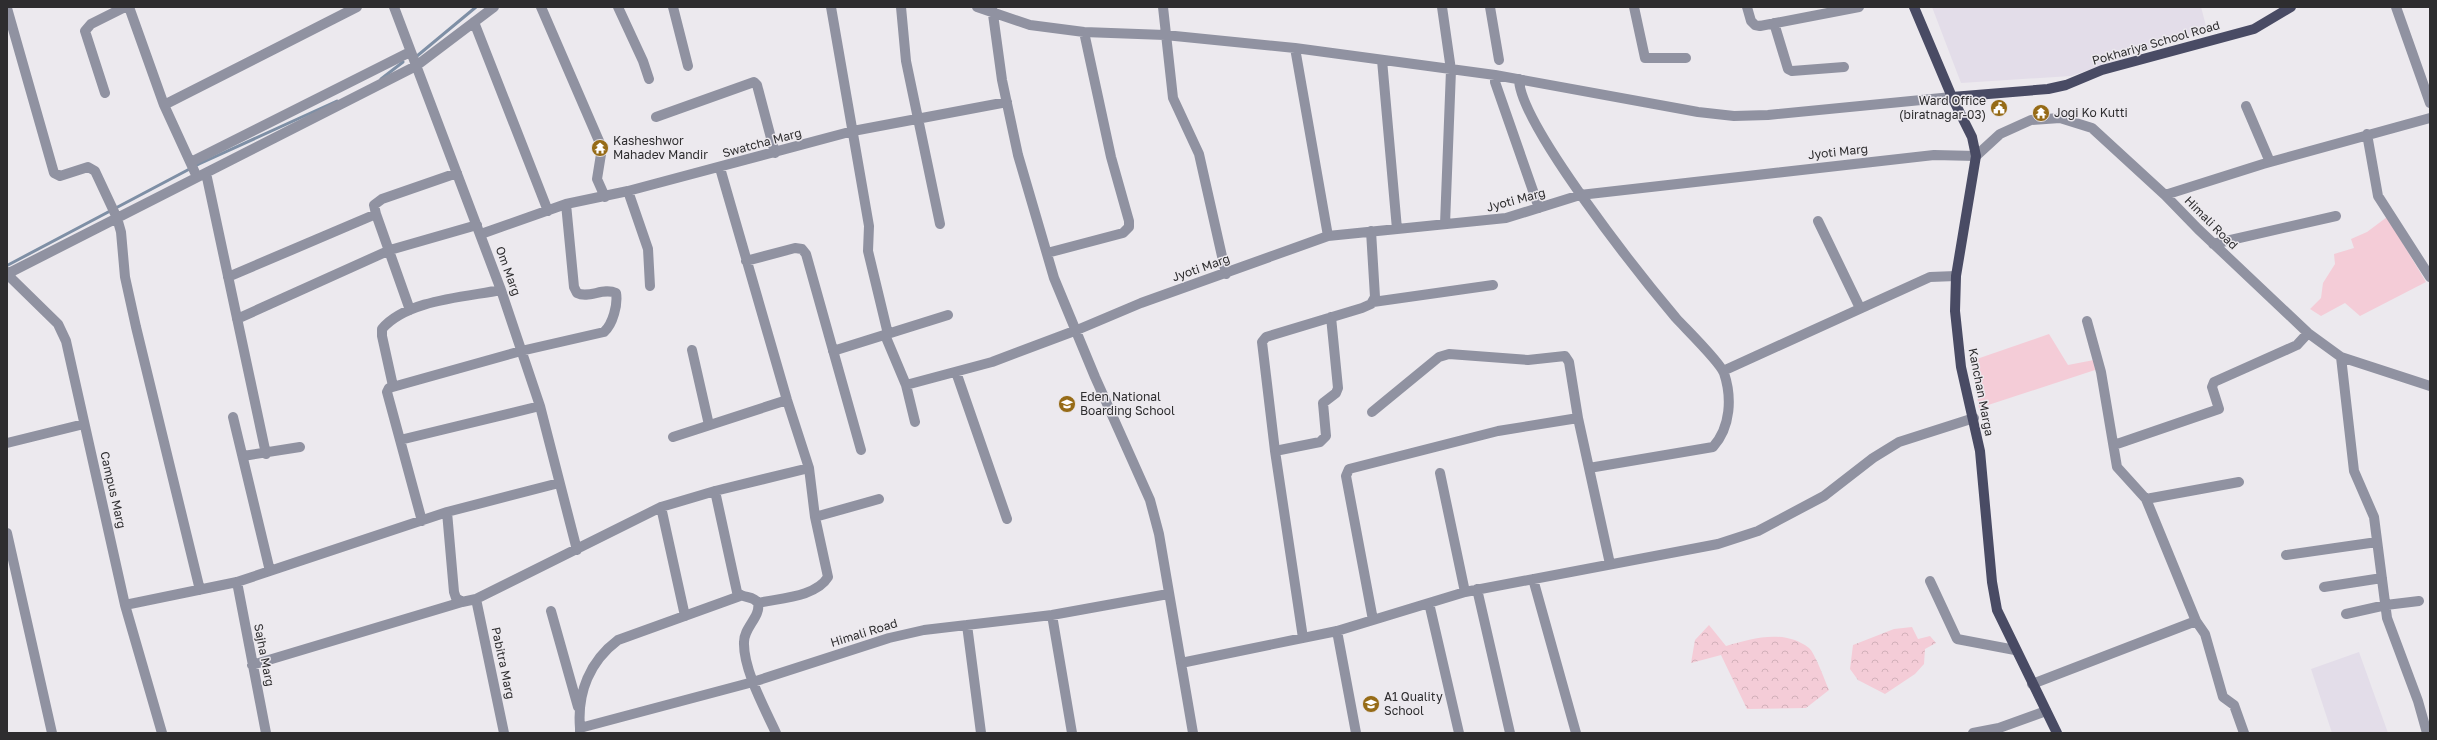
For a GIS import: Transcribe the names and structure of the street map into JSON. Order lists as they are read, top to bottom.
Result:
{
  "streets": {
    "main road": ["Pokhariya School Road", "Kanchan Marga"],
    "street": [
      "Swatcha Marg",
      "Jyoti Marg",
      "Himali Road",
      "Om Marg",
      "Campus Marg",
      "Sajha Marg",
      "Pabitra Marg"
    ]
  },
  "crossings": [
    ["Pokhariya School Road", "Kanchan Marga"],
    ["Swatcha Marg", "Om Marg"],
    ["Jyoti Marg", "Himali Road"],
    ["Jyoti Marg", "Kanchan Marga"],
    ["Himali Road", "Kanchan Marga"]
  ],
  "places": {
    "public building": ["Ward Office (biratnagar-03)"],
    "temple": ["Jogi Ko Kutti", "Kasheshwor Mahadev Mandir"],
    "school or university": ["Eden National Boarding School", "A1 Quality School"]
  }
}
